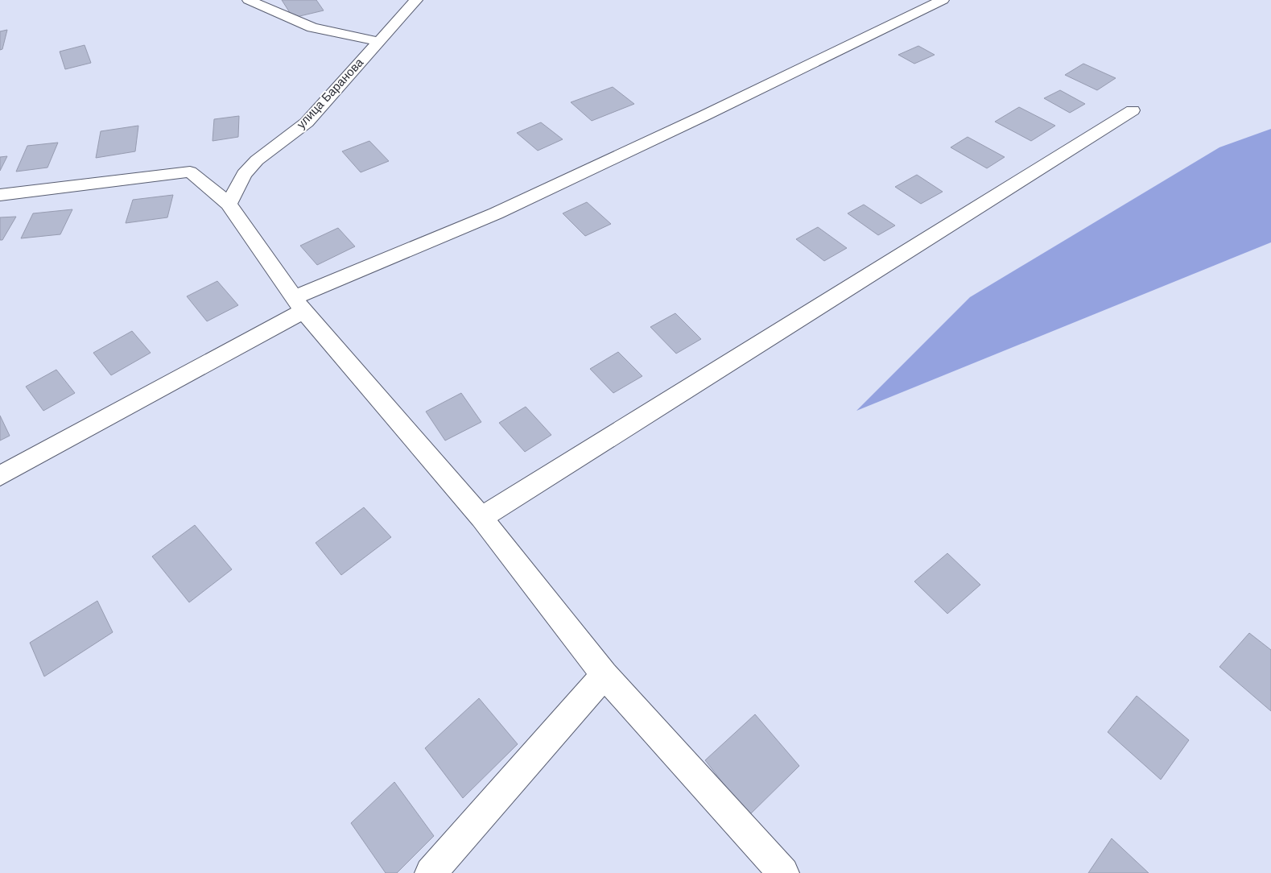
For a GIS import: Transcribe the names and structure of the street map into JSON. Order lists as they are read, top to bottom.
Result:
{
  "streets": {
    "street": ["улица Баранова"]
  }
}
